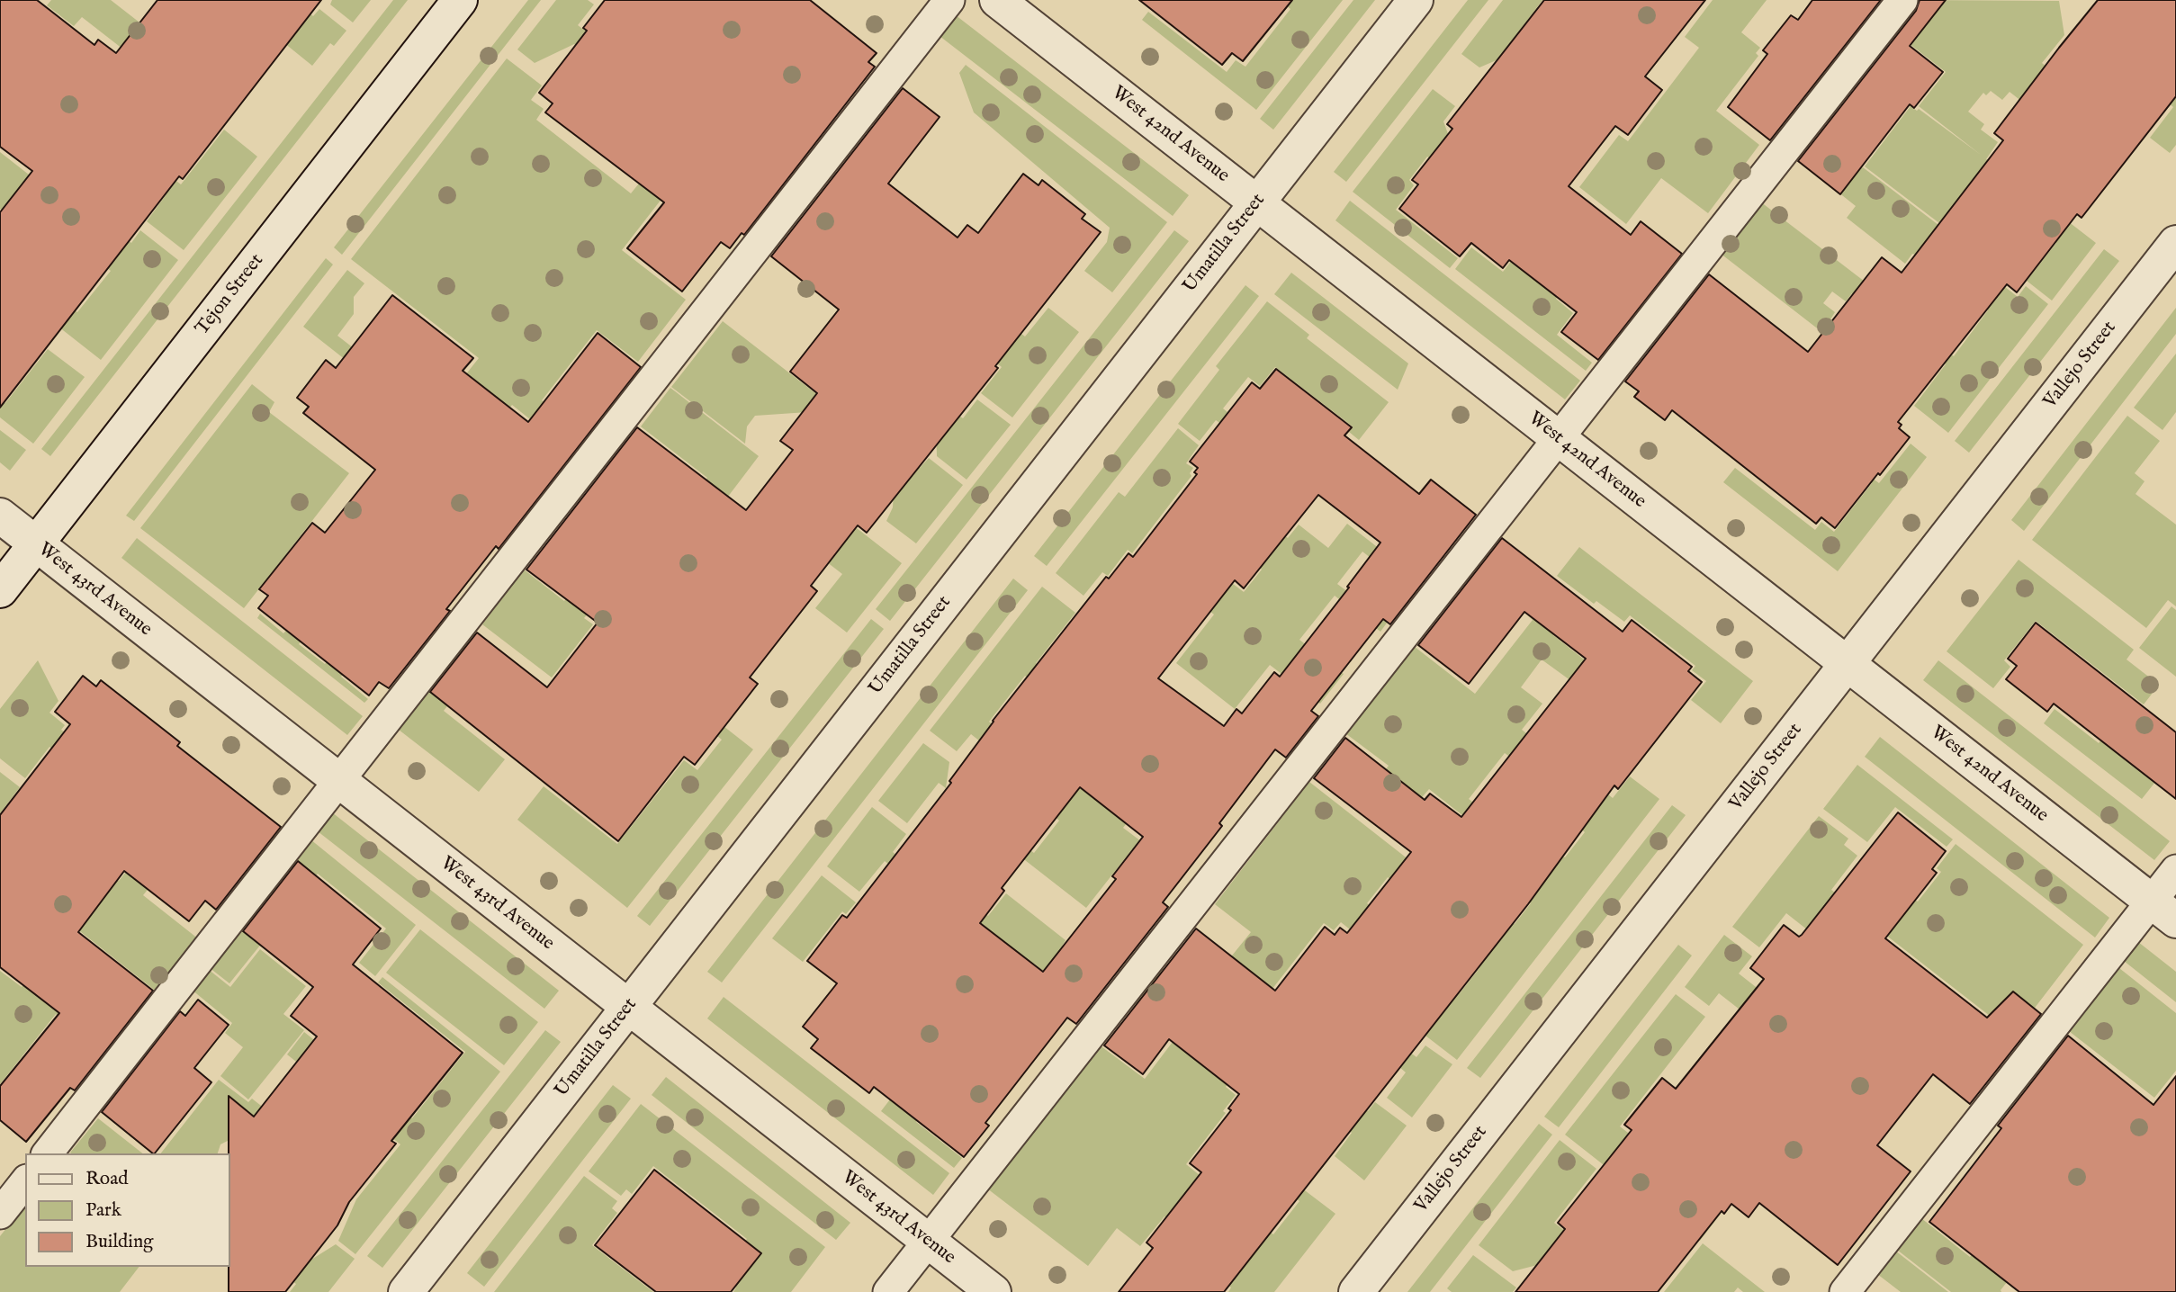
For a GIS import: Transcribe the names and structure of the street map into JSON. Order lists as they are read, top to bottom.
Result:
{
  "streets": {
    "street": [
      "West 42nd Avenue",
      "Umatilla Street",
      "Tejon Street",
      "Vallejo Street",
      "West 43rd Avenue"
    ]
  },
  "crossings": [
    ["West 42nd Avenue", "Umatilla Street"],
    ["West 42nd Avenue", "Vallejo Street"],
    ["Umatilla Street", "West 43rd Avenue"],
    ["Tejon Street", "West 43rd Avenue"]
  ],
  "legend": ["Road", "Park", "Building"]
}
